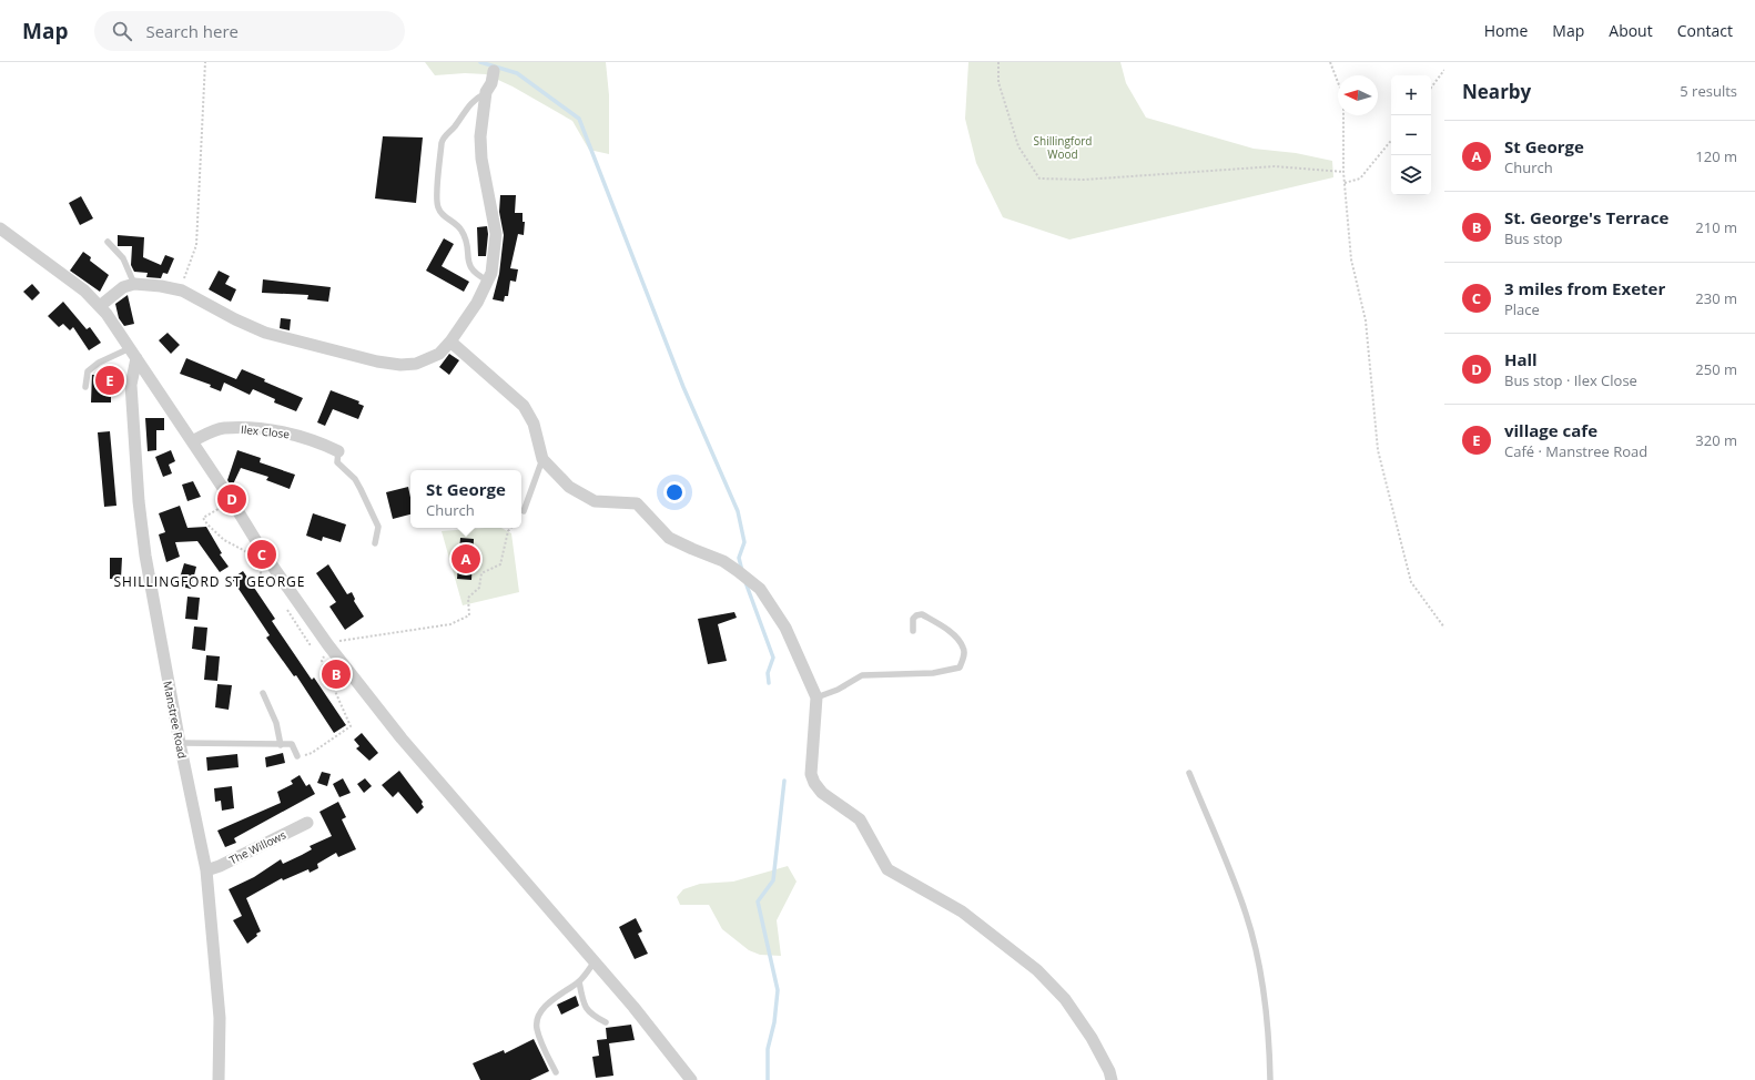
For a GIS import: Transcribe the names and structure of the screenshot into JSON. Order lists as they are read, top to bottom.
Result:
{
  "streets": {
    "street": ["Ilex Close", "Manstree Road", "The Willows"]
  },
  "crossings": [
    ["Manstree Road", "The Willows"]
  ],
  "districts": ["SHILLINGFORD ST GEORGE"],
  "parks": ["Shillingford Wood"],
  "north": "left",
  "page": {
    "header": "Map",
    "search": "Search here",
    "nav": [
      "Home",
      "Map",
      "About",
      "Contact"
    ],
    "heading": ["Nearby", "5 results"],
    "map_buttons": ["+", "−"],
    "list": [
      {
        "mark": "A",
        "name": "St George",
        "note": "Church",
        "value": "120 m"
      },
      {
        "mark": "B",
        "name": "St. George's Terrace",
        "note": "Bus stop",
        "value": "210 m"
      },
      {
        "mark": "C",
        "name": "3 miles from Exeter",
        "note": "Place",
        "value": "230 m"
      },
      {
        "mark": "D",
        "name": "Hall",
        "note": "Bus stop · Ilex Close",
        "value": "250 m"
      },
      {
        "mark": "E",
        "name": "village cafe",
        "note": "Café · Manstree Road",
        "value": "320 m"
      }
    ],
    "pins": [
      "E",
      "D",
      "C",
      "A",
      "B"
    ],
    "popup": ["St George", "Church"]
  }
}
